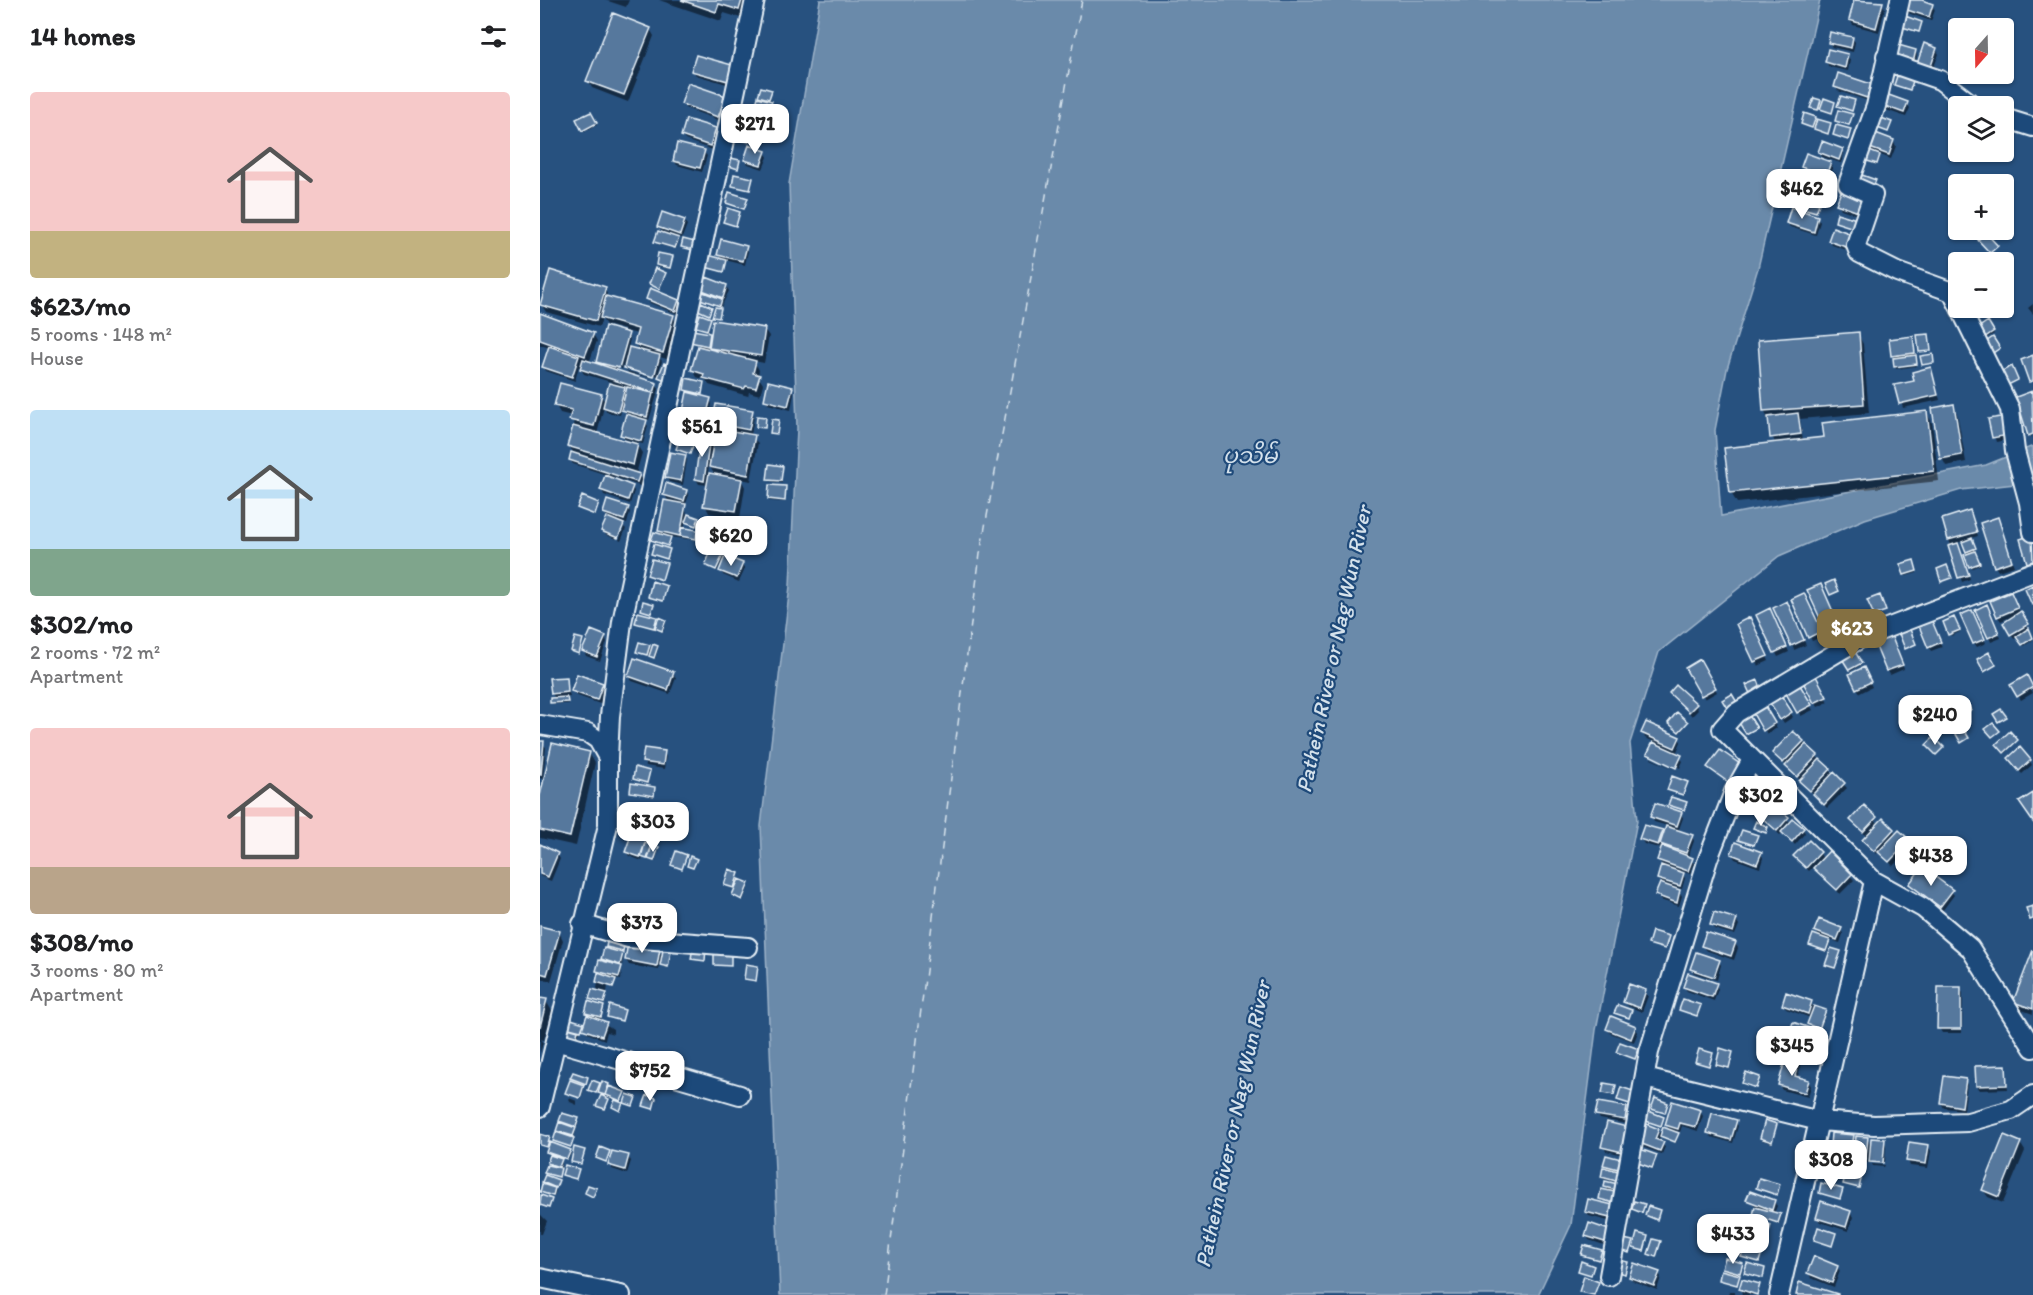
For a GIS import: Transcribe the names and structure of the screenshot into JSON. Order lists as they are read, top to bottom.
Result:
{
  "water": ["ပုသိမ်", "Pathein River or Nag Wun River"],
  "north": "bottom",
  "page": {
    "heading": "14 homes",
    "map_buttons": ["+", "−"],
    "list": [
      {
        "name": "$623/mo",
        "note": "5 rooms · 148 m² · House"
      },
      {
        "name": "$302/mo",
        "note": "2 rooms · 72 m² · Apartment"
      },
      {
        "name": "$308/mo",
        "note": "3 rooms · 80 m² · Apartment"
      }
    ],
    "price": [
      "$271",
      "$462",
      "$561",
      "$620",
      "$623",
      "$240",
      "$302",
      "$303",
      "$438",
      "$373",
      "$345",
      "$752",
      "$308",
      "$433"
    ]
  }
}
